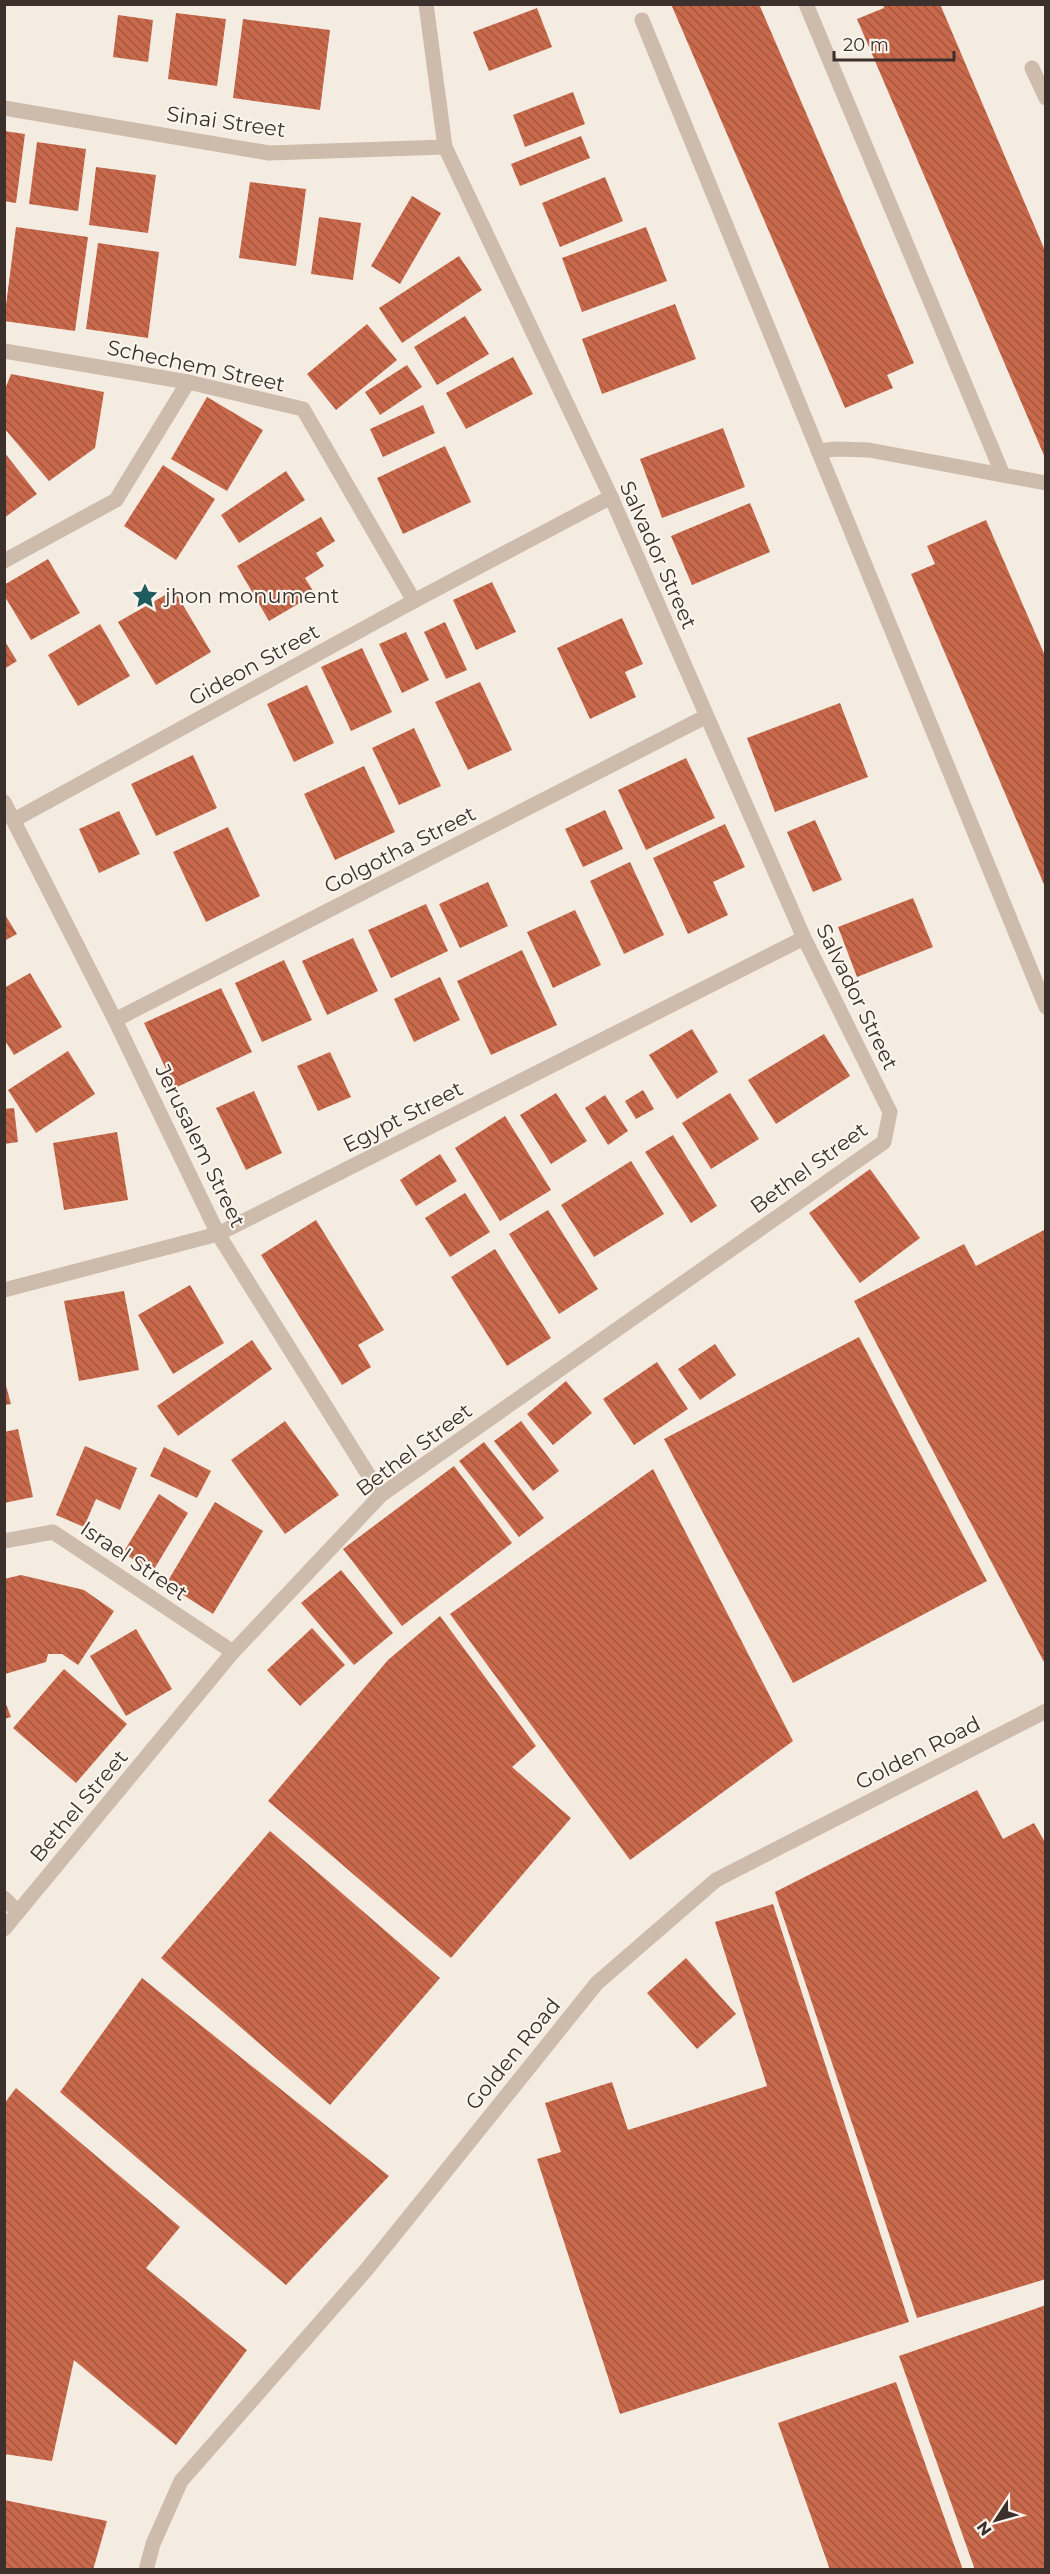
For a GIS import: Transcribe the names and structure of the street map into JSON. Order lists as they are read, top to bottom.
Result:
{
  "streets": {
    "street": [
      "Sinai Street",
      "Schechem Street",
      "Salvador Street",
      "Gideon Street",
      "Golgotha Street",
      "Egypt Street",
      "Jerusalem Street",
      "Bethel Street",
      "Israel Street",
      "Golden Road"
    ]
  },
  "crossings": [
    ["Sinai Street", "Salvador Street"],
    ["Schechem Street", "Gideon Street"],
    ["Salvador Street", "Gideon Street"],
    ["Salvador Street", "Golgotha Street"],
    ["Salvador Street", "Egypt Street"],
    ["Salvador Street", "Bethel Street"],
    ["Gideon Street", "Jerusalem Street"],
    ["Golgotha Street", "Jerusalem Street"],
    ["Egypt Street", "Jerusalem Street"],
    ["Jerusalem Street", "Bethel Street"],
    ["Bethel Street", "Israel Street"]
  ],
  "places": {
    "place": ["jhon monument"]
  },
  "scale_bar": "20 m",
  "north": "bottom left"
}
